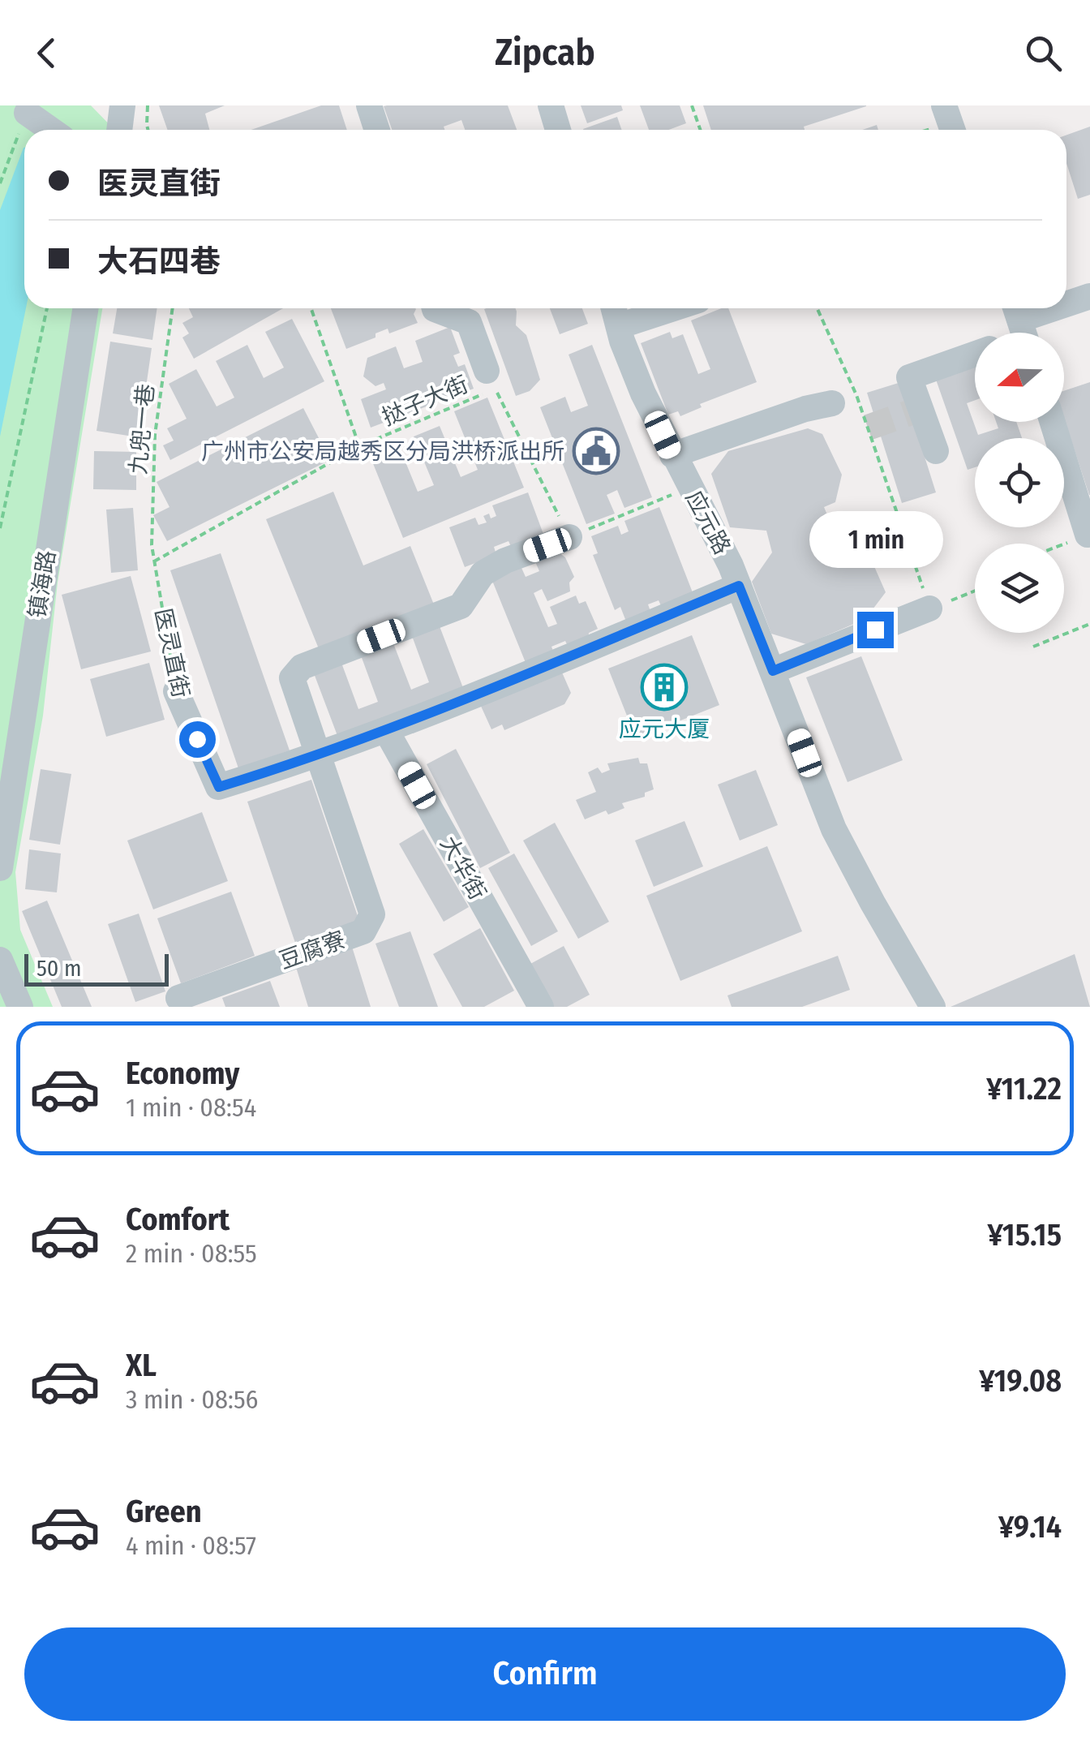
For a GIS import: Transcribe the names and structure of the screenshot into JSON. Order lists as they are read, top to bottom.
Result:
{
  "streets": {
    "street": [
      "应元路",
      "镇海路",
      "医灵直街",
      "大华街",
      "豆腐寮"
    ],
    "path": ["挞子大街", "九兜一巷"]
  },
  "crossings": [
    ["挞子大街", "九兜一巷"],
    ["挞子大街", "医灵直街"],
    ["九兜一巷", "医灵直街"],
    ["医灵直街", "豆腐寮"]
  ],
  "places": {
    "public building": ["广州市公安局越秀区分局洪桥派出所"],
    "building": ["应元大厦"]
  },
  "scale_bar": "50 m",
  "north": "left",
  "page": {
    "header": "Zipcab",
    "banner": ["医灵直街", "大石四巷"],
    "bubble": "1 min",
    "scale": "50 m",
    "list": [
      {
        "name": "Economy",
        "note": "1 min · 08:54",
        "value": "¥11.22"
      },
      {
        "name": "Comfort",
        "note": "2 min · 08:55",
        "value": "¥15.15"
      },
      {
        "name": "XL",
        "note": "3 min · 08:56",
        "value": "¥19.08"
      },
      {
        "name": "Green",
        "note": "4 min · 08:57",
        "value": "¥9.14"
      }
    ],
    "buttons": "Confirm"
  }
}
